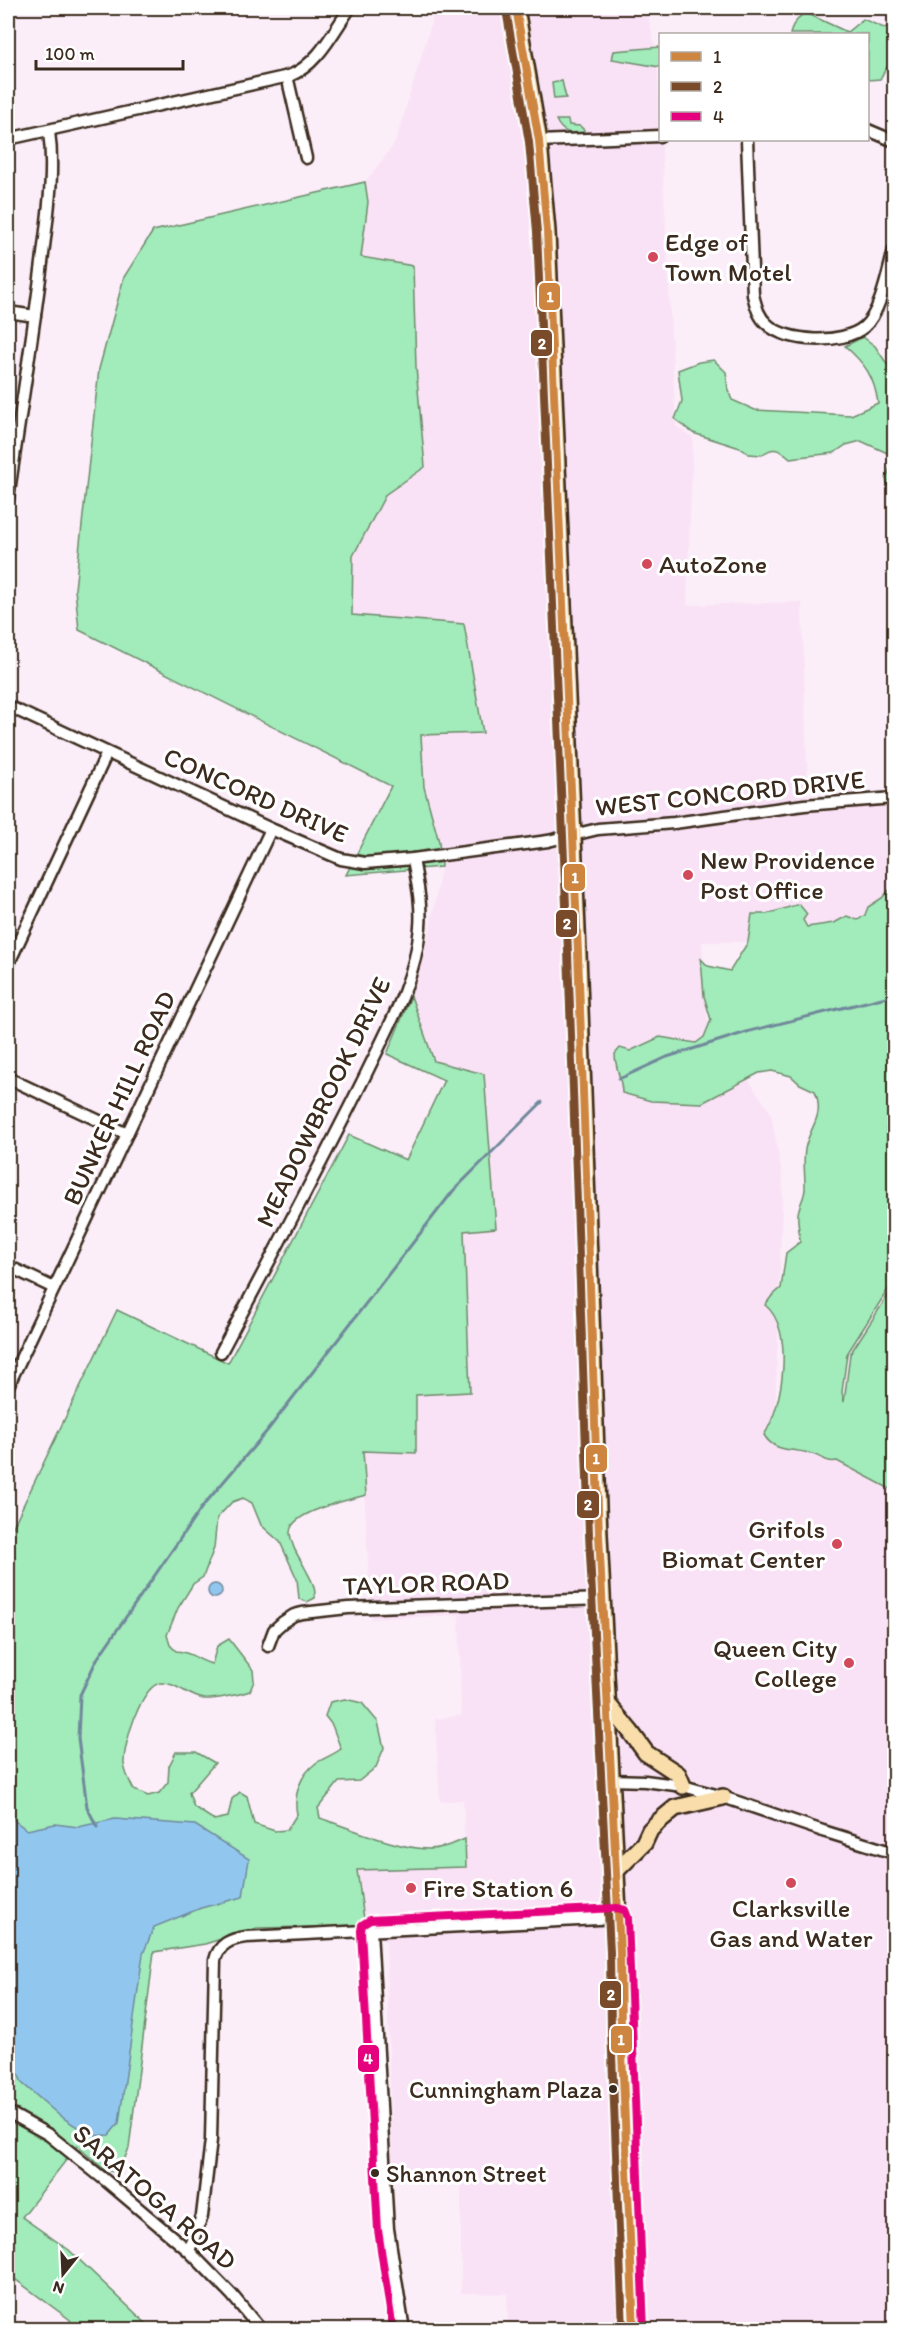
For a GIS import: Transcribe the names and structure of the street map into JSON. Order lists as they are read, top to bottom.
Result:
{
  "streets": {
    "street": [
      "WEST CONCORD DRIVE",
      "CONCORD DRIVE",
      "BUNKER HILL ROAD",
      "MEADOWBROOK DRIVE",
      "TAYLOR ROAD",
      "SARATOGA ROAD"
    ]
  },
  "crossings": [
    ["WEST CONCORD DRIVE", "CONCORD DRIVE"],
    ["CONCORD DRIVE", "BUNKER HILL ROAD"],
    ["CONCORD DRIVE", "MEADOWBROOK DRIVE"]
  ],
  "places": [
    "Edge of Town Motel",
    "AutoZone",
    "New Providence Post Office",
    "Grifols Biomat Center",
    "Queen City College",
    "Clarksville Gas and Water",
    "Fire Station 6",
    "Cunningham Plaza",
    "Shannon Street"
  ],
  "lines": ["transit line 1", "transit line 2", "transit line 4"],
  "legend": ["1", "2", "4"],
  "scale_bar": "100 m",
  "north": "bottom"
}
